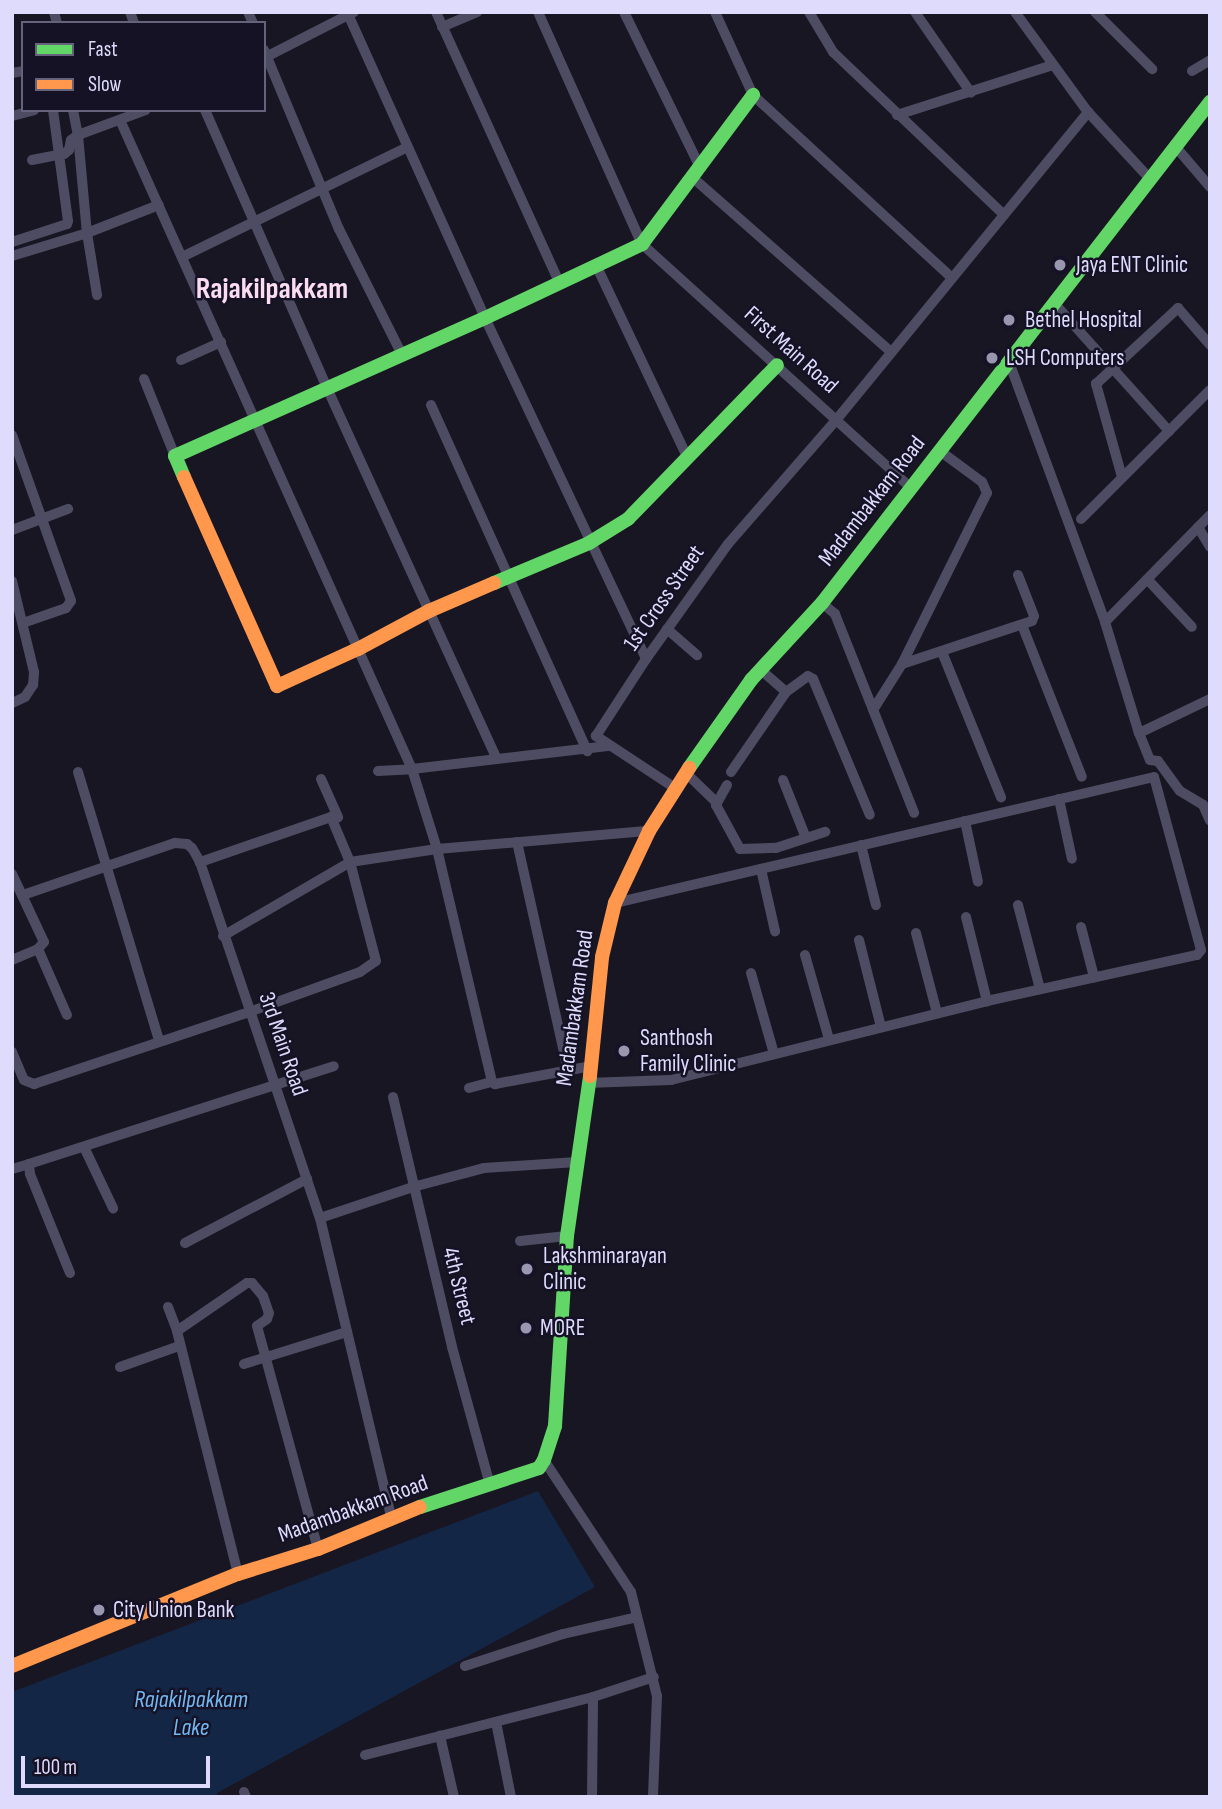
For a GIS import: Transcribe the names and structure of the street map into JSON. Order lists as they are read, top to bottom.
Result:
{
  "streets": {
    "street": [
      "First Main Road",
      "Madambakkam Road",
      "1st Cross Street",
      "3rd Main Road",
      "4th Street"
    ]
  },
  "crossings": [
    ["First Main Road", "Madambakkam Road"],
    ["First Main Road", "1st Cross Street"],
    ["Madambakkam Road", "3rd Main Road"],
    ["Madambakkam Road", "4th Street"]
  ],
  "districts": ["Rajakilpakkam"],
  "water": ["Rajakilpakkam Lake"],
  "places": [
    "Jaya ENT Clinic",
    "Bethel Hospital",
    "LSH Computers",
    "Santhosh Family Clinic",
    "Lakshminarayan Clinic",
    "MORE",
    "City Union Bank"
  ],
  "legend": ["Fast", "Slow"],
  "scale_bar": "100 m"
}
